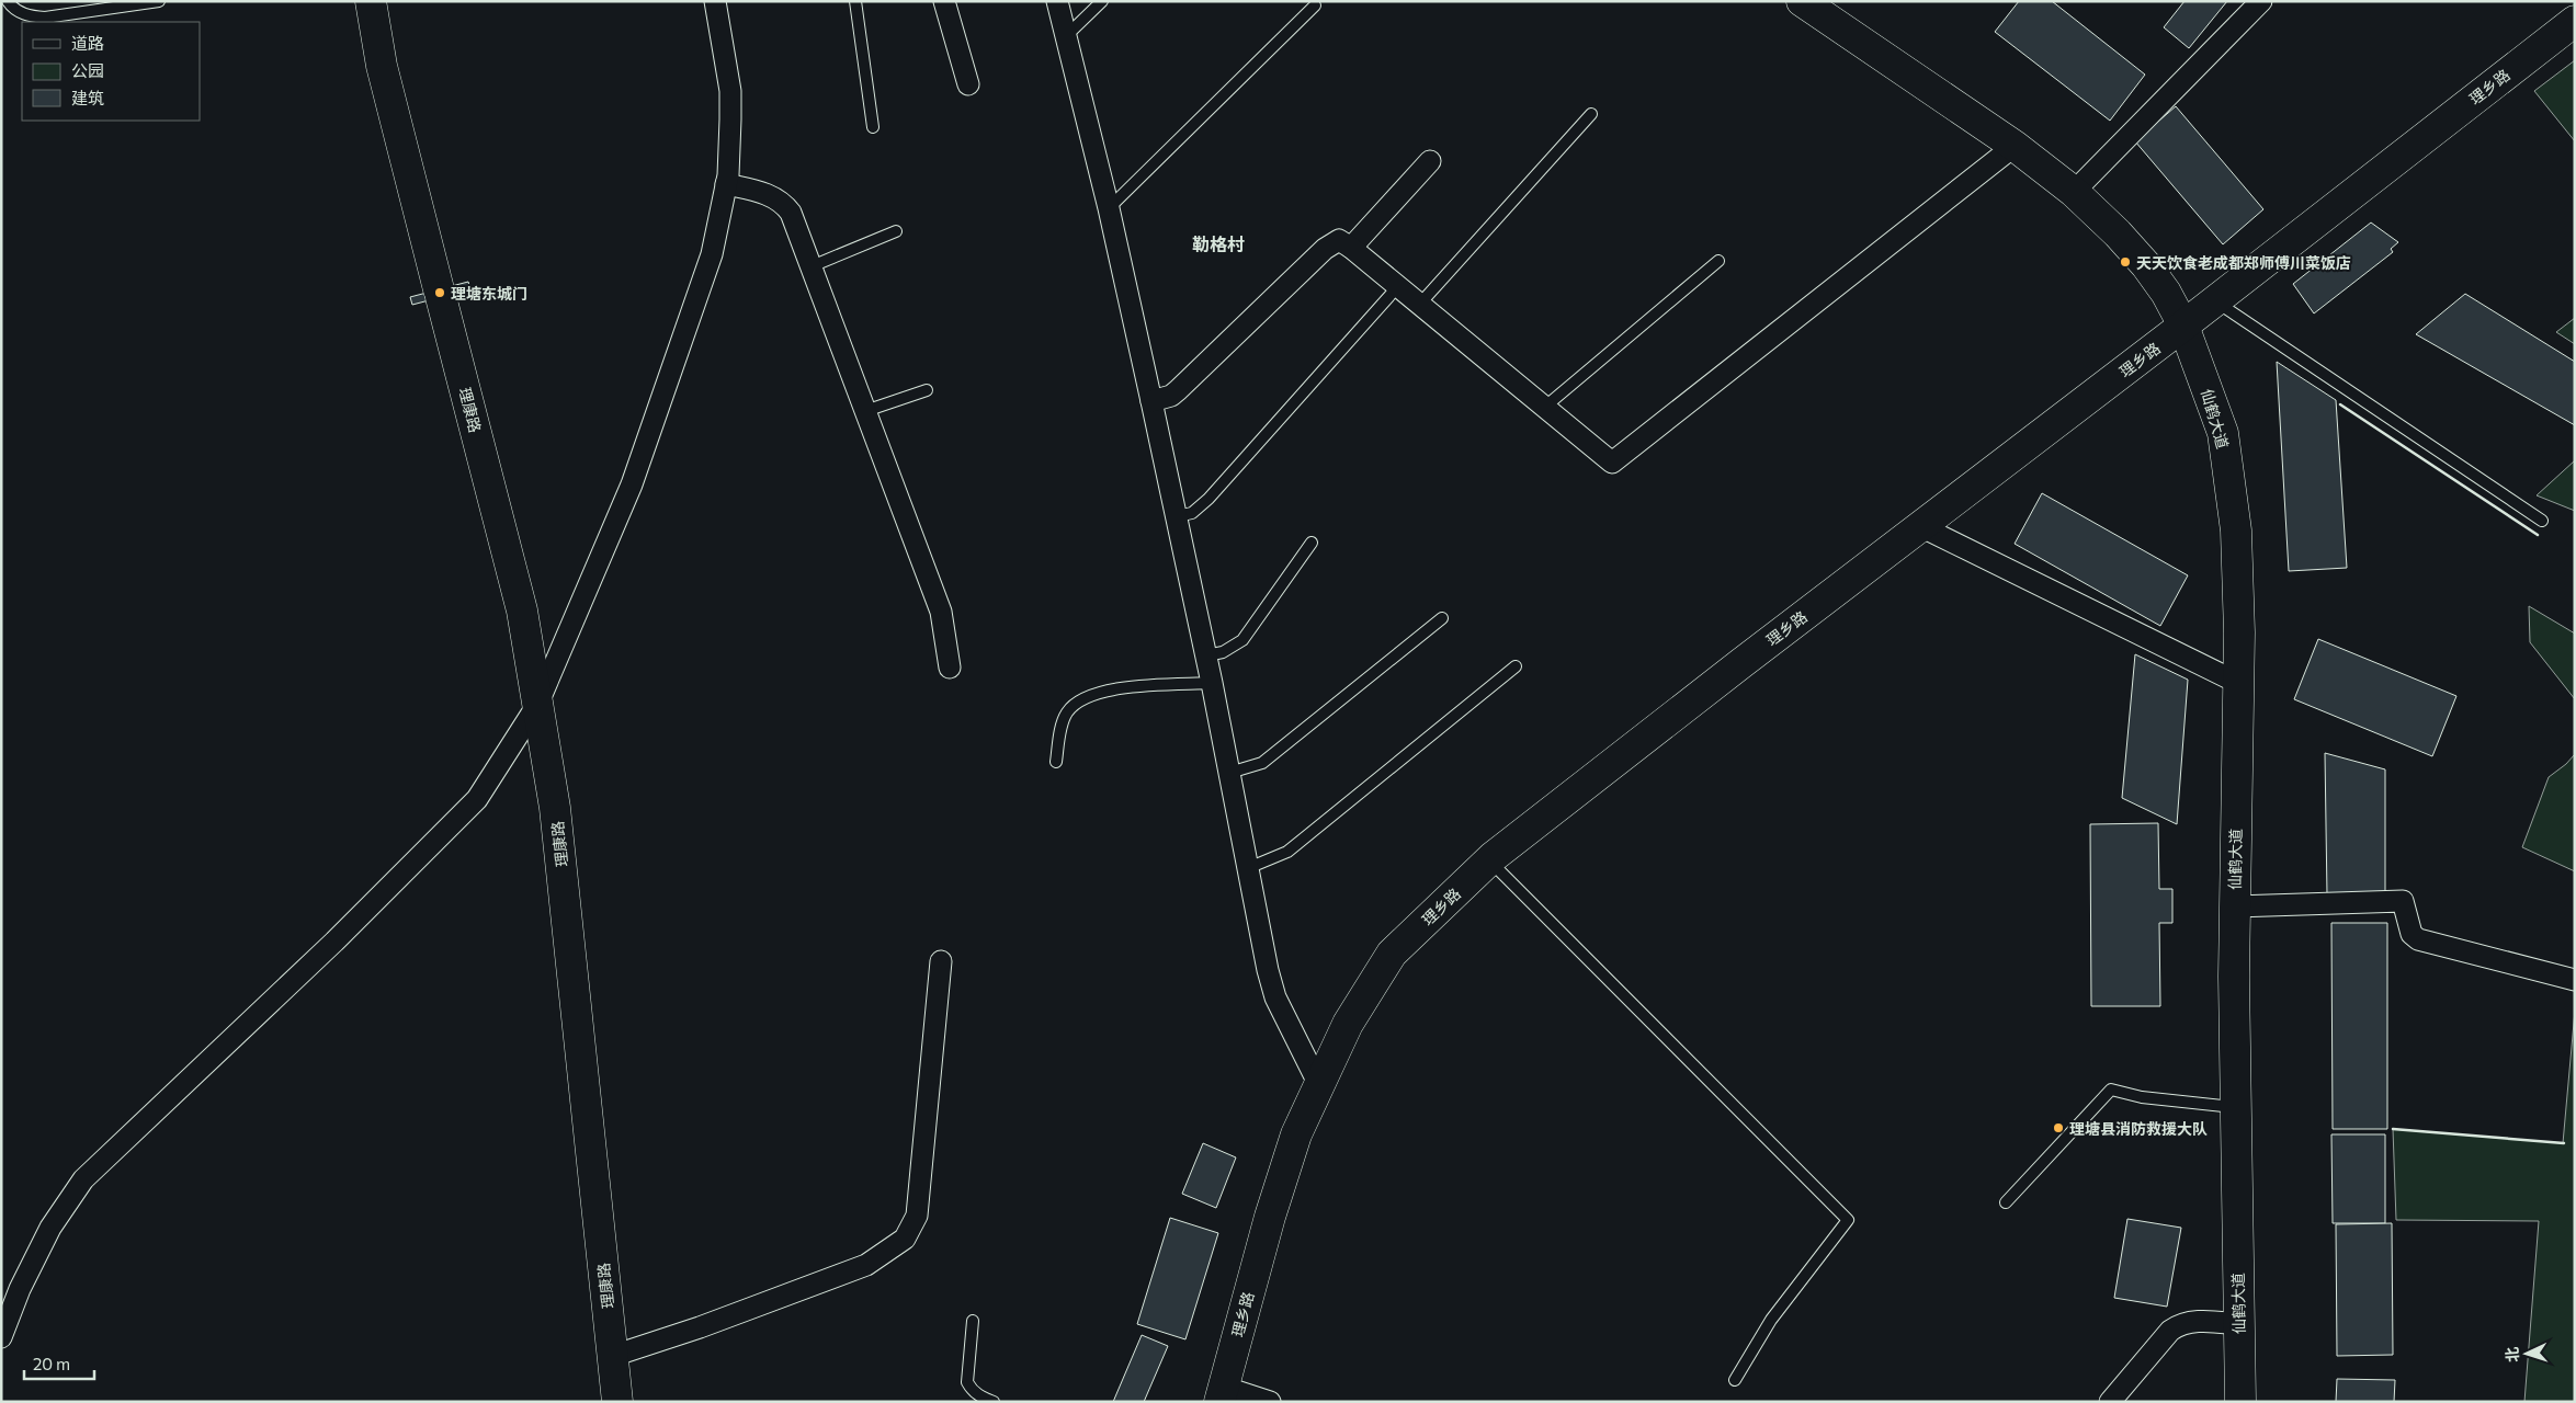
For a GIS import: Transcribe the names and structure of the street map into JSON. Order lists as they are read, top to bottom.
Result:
{
  "streets": {
    "main road": ["理乡路", "理康路", "仙鹤大道"]
  },
  "crossings": [
    ["理乡路", "仙鹤大道"]
  ],
  "districts": ["勒格村"],
  "places": ["天天饮食老成都郑师傅川菜饭店", "理塘东城门", "理塘县消防救援大队"],
  "legend": ["道路", "公园", "建筑"],
  "scale_bar": "20 m",
  "north": "left"
}
